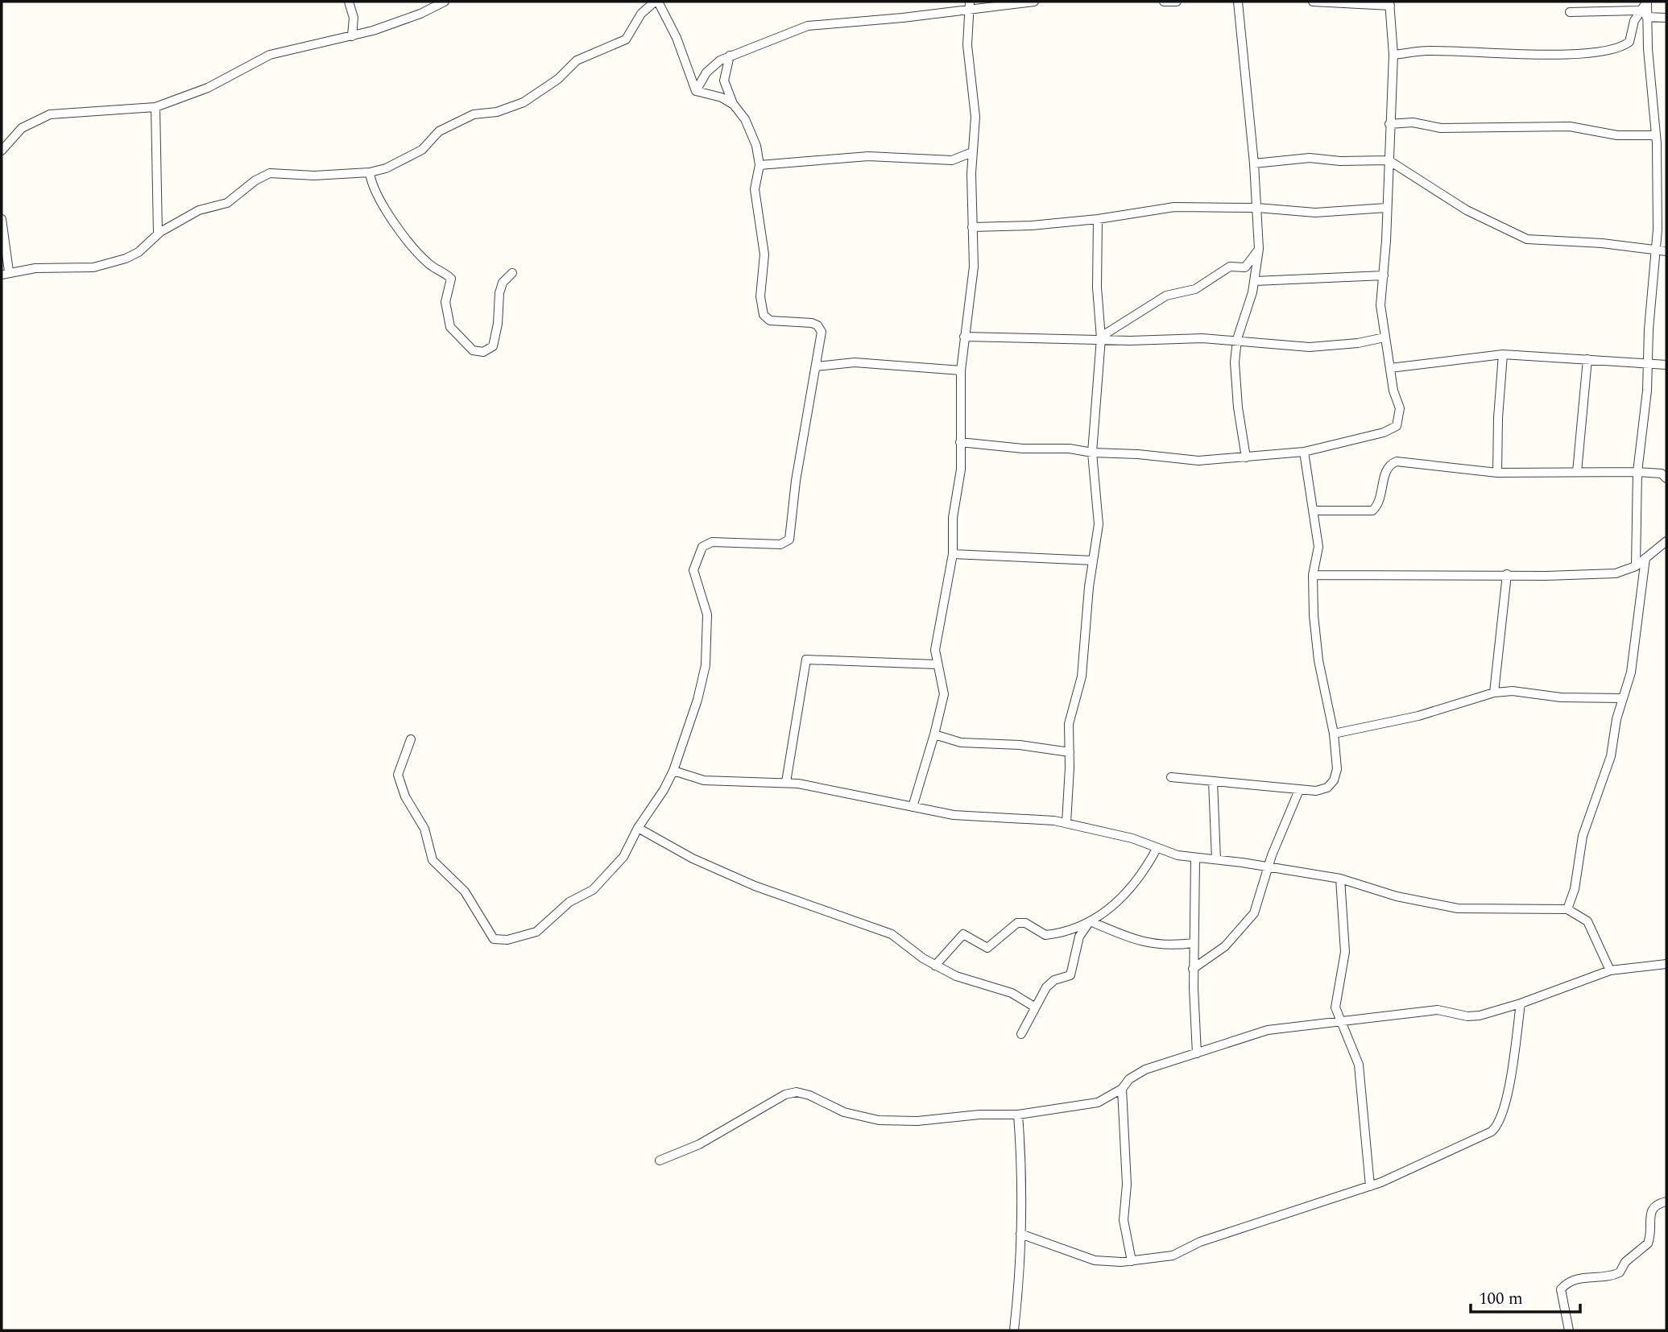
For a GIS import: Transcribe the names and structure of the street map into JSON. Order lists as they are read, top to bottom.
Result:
{
  "scale_bar": "100 m"
}
